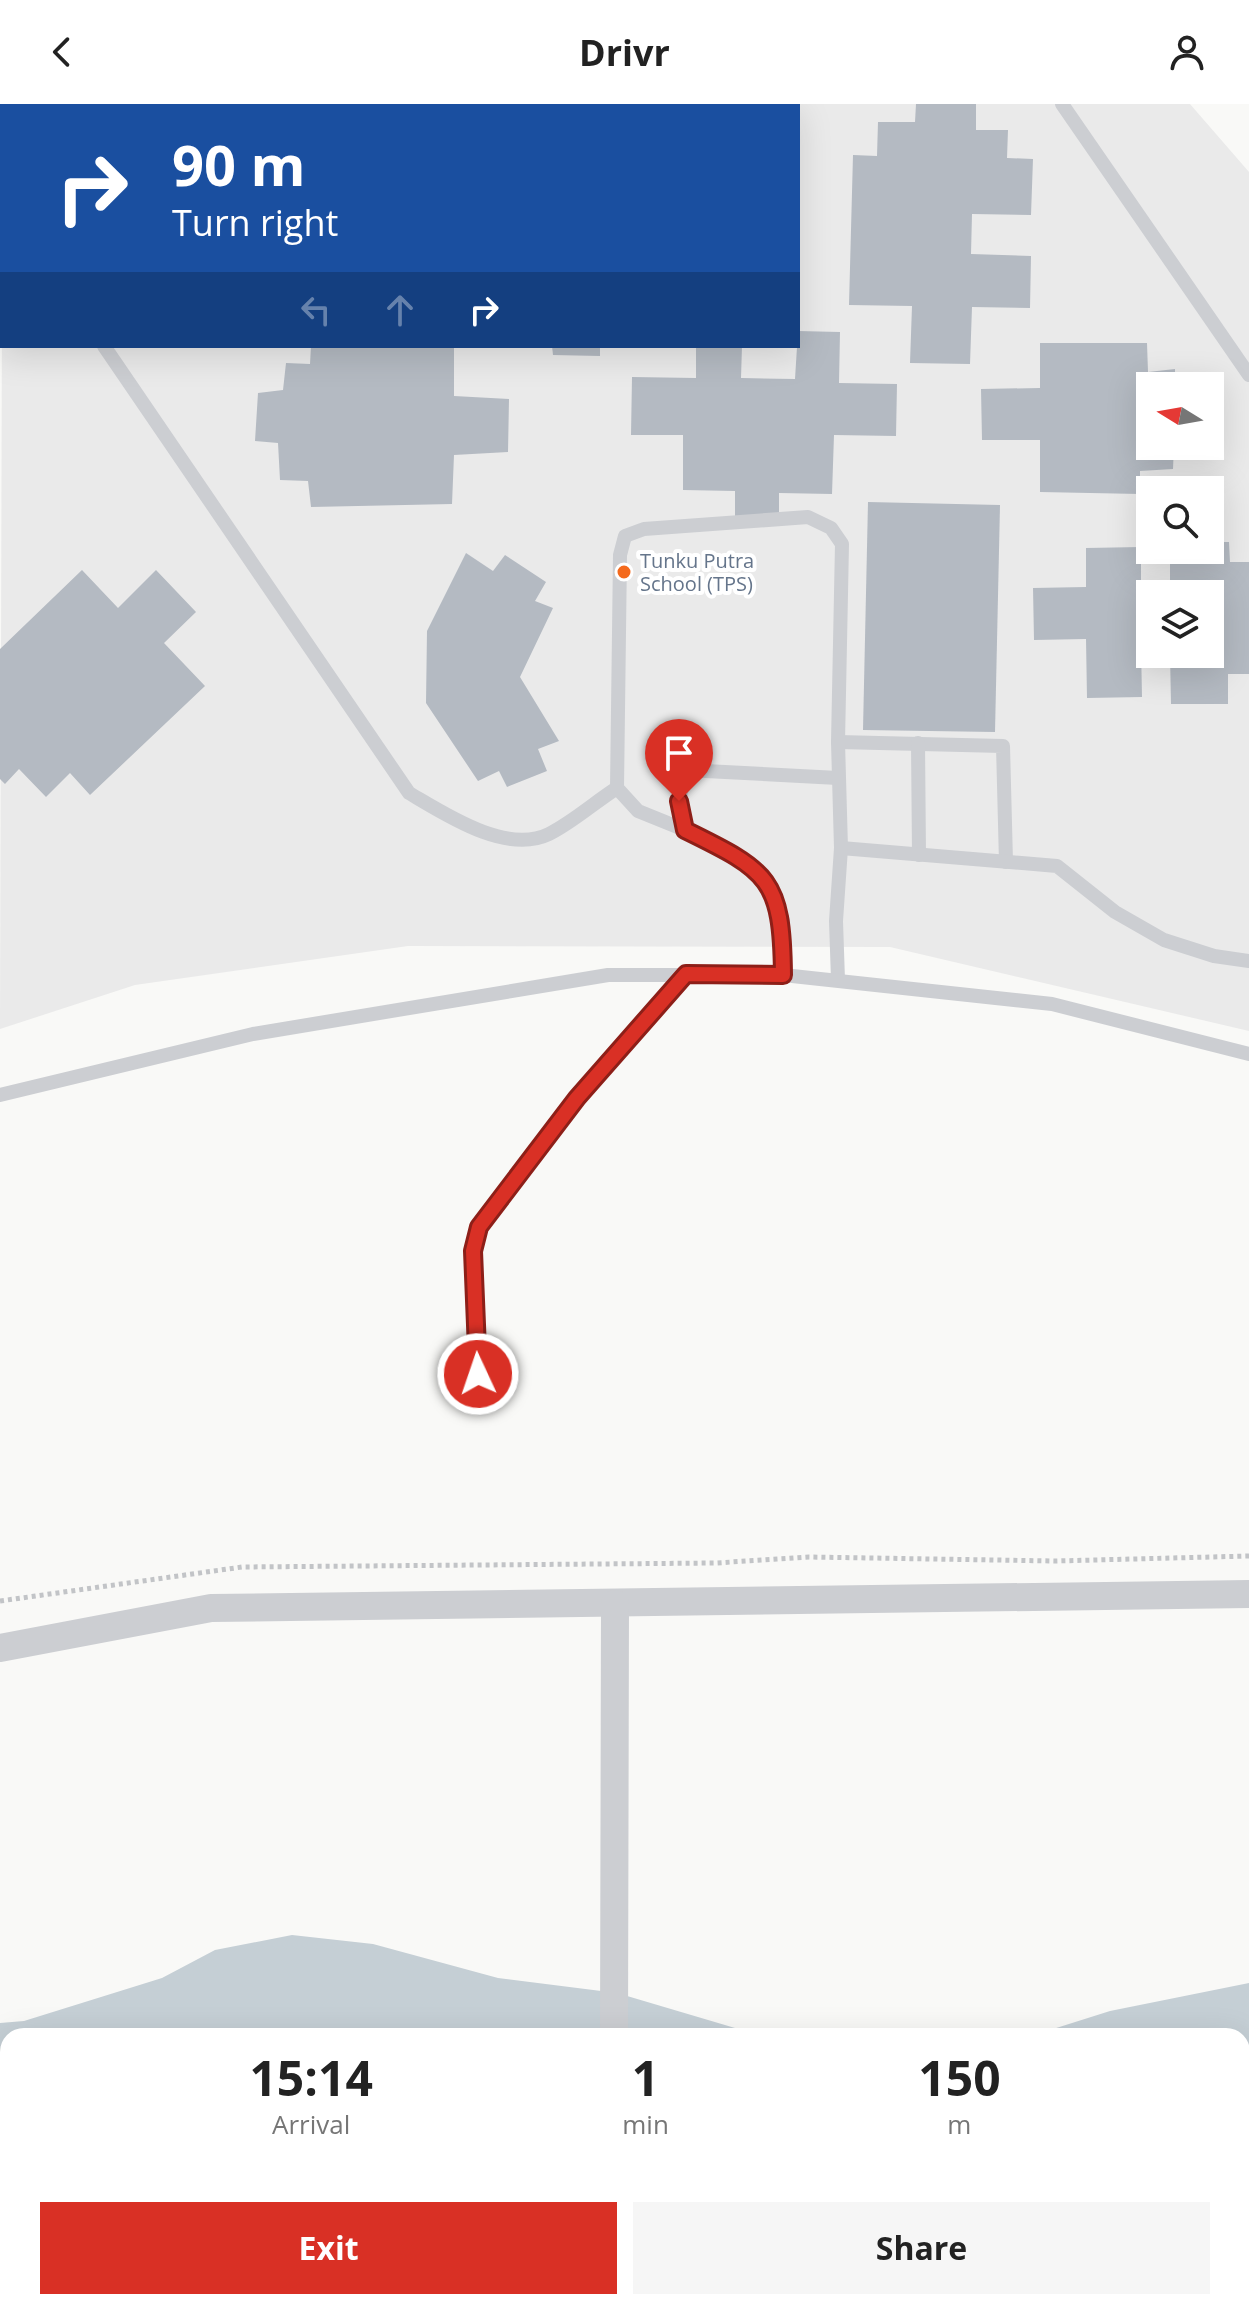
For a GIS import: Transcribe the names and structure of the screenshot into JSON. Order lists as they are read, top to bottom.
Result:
{
  "places": ["Tunku Putra School (TPS)"],
  "north": "left",
  "page": {
    "header": "Drivr",
    "turn": ["90 m", "Turn right"],
    "eta": [
      "15:14",
      "Arrival",
      "1",
      "min",
      "150",
      "m"
    ],
    "buttons": ["Exit", "Share"]
  }
}
